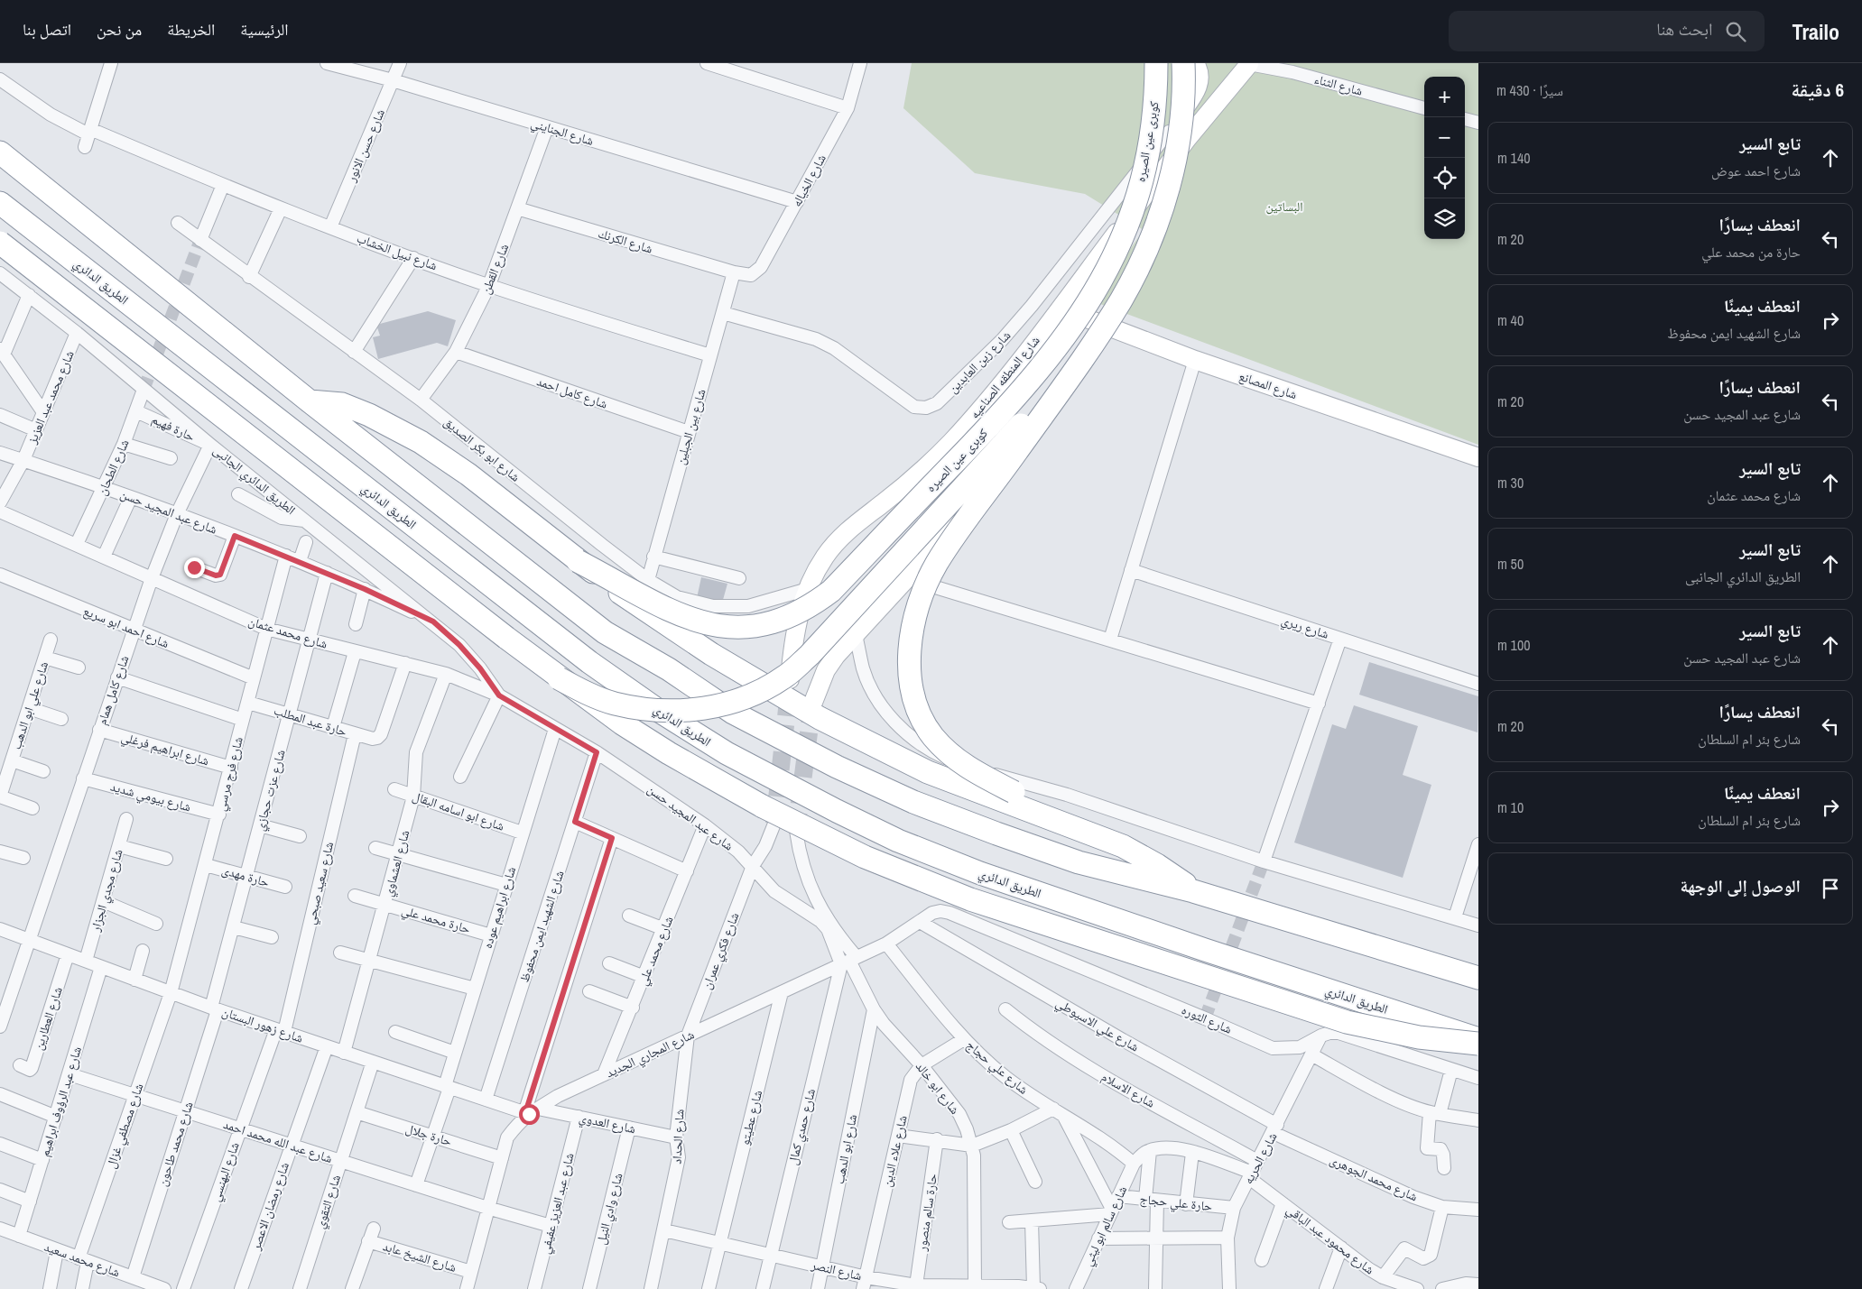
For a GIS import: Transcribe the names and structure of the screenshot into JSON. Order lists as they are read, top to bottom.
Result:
{
  "streets": {
    "highway": ["كوبرى عين الصيره", "الطريق الدائري"],
    "street": [
      "شارع الثناء",
      "شارع الجنايني",
      "شارع حسن الانور",
      "شارع الخياله",
      "شارع الكرنك",
      "شارع نبيل الخشاب",
      "شارع القطن",
      "شارع زين العابدين",
      "شارع المنطقه الصناعيه",
      "شارع المصانع",
      "شارع كامل احمد",
      "شارع محمد عبد العزيز",
      "شارع بين الجبلين",
      "حارة فهيم",
      "شارع ابو بكر الصديق",
      "شارع الطحان",
      "الطريق الدائري الجانبى",
      "شارع عبد المجيد حسن",
      "شارع احمد ابو سريع",
      "شارع ريري",
      "شارع محمد عثمان",
      "شارع كامل همام",
      "شارع علي ابو الدهب",
      "حارة عبد المطلب",
      "شارع ابراهيم فرغلي",
      "شارع فرج مرسي",
      "شارع عزت حجازي",
      "شارع بيومي شديد",
      "شارع ابو اسامه البقال",
      "شارع العشماوي",
      "حارة مهدى",
      "شارع سعيد صبحي",
      "شارع مجدي الجزار",
      "شارع ابراهيم عوده",
      "حارة محمد علي",
      "شارع الشهيد ايمن محفوظ",
      "شارع محمد علي",
      "شارع فكري عمران",
      "شارع العطارين",
      "شارع الثوره",
      "شارع زهور البستان",
      "شارع علي الاسيوطي",
      "شارع المجاري الجديد",
      "شارع علي حجاج",
      "شارع ابو خالد",
      "شارع الاسلام",
      "شارع عبد الرؤوف ابراهيم",
      "شارع عطيتو",
      "شارع العدوي",
      "شارع مصطفي غزال",
      "شارع حمدي كمال",
      "حارة جلال",
      "شارع الحداد",
      "شارع عبد الله محمد احمد",
      "شارع محمد طاحون",
      "شارع ابو الدهب",
      "شارع علاء الدين",
      "شارع الحريه",
      "شارع البهنسي",
      "شارع محمد الجوهرى",
      "شارع التقوي",
      "حارة علي حجاج",
      "شارع عبد العزيز عفيفي",
      "شارع رمضان الاعصر",
      "شارع وادي النيل",
      "حارة سالم منصور",
      "شارع سالم ابو ليثي",
      "شارع محمود عبد الباقي",
      "شارع الشيخ عابد",
      "شارع محمد سعيد",
      "شارع النصر"
    ]
  },
  "crossings": [
    ["شارع الثناء", "شارع المنطقه الصناعيه"],
    ["شارع الجنايني", "شارع حسن الانور"],
    ["شارع الجنايني", "شارع الخياله"],
    ["شارع الجنايني", "شارع القطن"],
    ["شارع حسن الانور", "شارع نبيل الخشاب"],
    ["شارع الخياله", "شارع الكرنك"],
    ["شارع الخياله", "شارع بين الجبلين"],
    ["شارع الكرنك", "شارع القطن"],
    ["شارع الكرنك", "شارع بين الجبلين"],
    ["شارع نبيل الخشاب", "شارع القطن"],
    ["شارع نبيل الخشاب", "شارع بين الجبلين"],
    ["شارع القطن", "شارع كامل احمد"],
    ["شارع القطن", "شارع ابو بكر الصديق"],
    ["شارع زين العابدين", "شارع بين الجبلين"],
    ["شارع المنطقه الصناعيه", "شارع المصانع"],
    ["شارع المنطقه الصناعيه", "شارع ابو بكر الصديق"],
    ["شارع كامل احمد", "شارع بين الجبلين"],
    ["شارع محمد عبد العزيز", "الطريق الدائري الجانبى"],
    ["شارع محمد عبد العزيز", "شارع عبد المجيد حسن"],
    ["شارع بين الجبلين", "شارع ابو بكر الصديق"],
    ["حارة فهيم", "شارع الطحان"],
    ["حارة فهيم", "الطريق الدائري الجانبى"],
    ["حارة فهيم", "شارع كامل همام"],
    ["شارع الطحان", "الطريق الدائري الجانبى"],
    ["شارع الطحان", "شارع عبد المجيد حسن"],
    ["شارع الطحان", "شارع محمد عثمان"],
    ["الطريق الدائري الجانبى", "شارع عبد المجيد حسن"],
    ["الطريق الدائري الجانبى", "شارع محمد عثمان"],
    ["الطريق الدائري الجانبى", "شارع كامل همام"],
    ["شارع عبد المجيد حسن", "شارع محمد عثمان"],
    ["شارع عبد المجيد حسن", "شارع كامل همام"],
    ["شارع عبد المجيد حسن", "شارع فرج مرسي"],
    ["شارع عبد المجيد حسن", "شارع عزت حجازي"],
    ["شارع عبد المجيد حسن", "شارع ابراهيم عوده"],
    ["شارع عبد المجيد حسن", "شارع الشهيد ايمن محفوظ"],
    ["شارع عبد المجيد حسن", "شارع محمد علي"],
    ["شارع عبد المجيد حسن", "شارع فكري عمران"],
    ["شارع عبد المجيد حسن", "شارع المجاري الجديد"],
    ["شارع عبد المجيد حسن", "شارع ابو خالد"],
    ["شارع عبد المجيد حسن", "شارع حمدي كمال"],
    ["شارع احمد ابو سريع", "شارع كامل همام"],
    ["شارع احمد ابو سريع", "شارع فرج مرسي"],
    ["شارع محمد عثمان", "شارع كامل همام"],
    ["شارع محمد عثمان", "حارة عبد المطلب"],
    ["شارع محمد عثمان", "شارع فرج مرسي"],
    ["شارع محمد عثمان", "شارع عزت حجازي"],
    ["شارع محمد عثمان", "شارع العشماوي"],
    ["شارع محمد عثمان", "شارع ابراهيم عوده"],
    ["شارع كامل همام", "شارع ابراهيم فرغلي"],
    ["شارع كامل همام", "شارع بيومي شديد"],
    ["شارع كامل همام", "شارع زهور البستان"],
    ["حارة عبد المطلب", "شارع فرج مرسي"],
    ["حارة عبد المطلب", "شارع عزت حجازي"],
    ["حارة عبد المطلب", "شارع سعيد صبحي"],
    ["شارع ابراهيم فرغلي", "شارع فرج مرسي"],
    ["شارع فرج مرسي", "شارع بيومي شديد"],
    ["شارع فرج مرسي", "حارة مهدى"],
    ["شارع فرج مرسي", "شارع زهور البستان"],
    ["شارع فرج مرسي", "شارع مصطفي غزال"],
    ["شارع عزت حجازي", "حارة مهدى"],
    ["شارع عزت حجازي", "شارع زهور البستان"],
    ["شارع عزت حجازي", "شارع محمد طاحون"],
    ["شارع ابو اسامه البقال", "شارع العشماوي"],
    ["شارع ابو اسامه البقال", "شارع ابراهيم عوده"],
    ["شارع العشماوي", "حارة محمد علي"],
    ["شارع العشماوي", "شارع زهور البستان"],
    ["شارع سعيد صبحي", "شارع زهور البستان"],
    ["شارع سعيد صبحي", "شارع البهنسي"],
    ["شارع مجدي الجزار", "شارع زهور البستان"],
    ["شارع ابراهيم عوده", "حارة محمد علي"],
    ["شارع ابراهيم عوده", "شارع زهور البستان"],
    ["شارع ابراهيم عوده", "حارة جلال"],
    ["شارع ابراهيم عوده", "شارع عبد الله محمد احمد"],
    ["شارع الشهيد ايمن محفوظ", "شارع زهور البستان"],
    ["شارع محمد علي", "شارع المجاري الجديد"],
    ["شارع فكري عمران", "شارع المجاري الجديد"],
    ["شارع فكري عمران", "شارع الحداد"],
    ["شارع العطارين", "شارع زهور البستان"],
    ["شارع الثوره", "شارع المجاري الجديد"],
    ["شارع الثوره", "شارع الحريه"],
    ["شارع زهور البستان", "شارع المجاري الجديد"],
    ["شارع زهور البستان", "شارع عبد الرؤوف ابراهيم"],
    ["شارع زهور البستان", "شارع العدوي"],
    ["شارع زهور البستان", "شارع مصطفي غزال"],
    ["شارع زهور البستان", "شارع محمد طاحون"],
    ["شارع زهور البستان", "شارع البهنسي"],
    ["شارع زهور البستان", "شارع التقوي"],
    ["شارع زهور البستان", "شارع رمضان الاعصر"],
    ["شارع علي الاسيوطي", "شارع المجاري الجديد"],
    ["شارع علي الاسيوطي", "شارع الحريه"],
    ["شارع علي الاسيوطي", "شارع محمد الجوهرى"],
    ["شارع المجاري الجديد", "شارع علي حجاج"],
    ["شارع المجاري الجديد", "شارع ابو خالد"],
    ["شارع المجاري الجديد", "شارع عطيتو"],
    ["شارع المجاري الجديد", "شارع العدوي"],
    ["شارع المجاري الجديد", "شارع حمدي كمال"],
    ["شارع المجاري الجديد", "حارة جلال"],
    ["شارع المجاري الجديد", "شارع الحداد"],
    ["شارع المجاري الجديد", "شارع عبد الله محمد احمد"],
    ["شارع المجاري الجديد", "شارع الشيخ عابد"],
    ["شارع علي حجاج", "شارع علاء الدين"],
    ["شارع علي حجاج", "شارع سالم ابو ليثي"],
    ["شارع ابو خالد", "شارع حمدي كمال"],
    ["شارع ابو خالد", "شارع ابو الدهب"],
    ["شارع ابو خالد", "شارع علاء الدين"],
    ["شارع ابو خالد", "شارع النصر"],
    ["شارع الاسلام", "شارع الحريه"],
    ["شارع الاسلام", "شارع محمود عبد الباقي"],
    ["شارع عبد الرؤوف ابراهيم", "شارع عبد الله محمد احمد"],
    ["شارع عبد الرؤوف ابراهيم", "شارع محمد سعيد"],
    ["شارع عطيتو", "شارع النصر"],
    ["شارع العدوي", "شارع الحداد"],
    ["شارع العدوي", "شارع عبد العزيز عفيفي"],
    ["شارع العدوي", "شارع وادي النيل"],
    ["شارع مصطفي غزال", "شارع عبد الله محمد احمد"],
    ["شارع مصطفي غزال", "شارع محمد سعيد"],
    ["شارع حمدي كمال", "شارع النصر"],
    ["حارة جلال", "شارع التقوي"],
    ["شارع الحداد", "شارع النصر"],
    ["شارع عبد الله محمد احمد", "شارع محمد طاحون"],
    ["شارع عبد الله محمد احمد", "شارع البهنسي"],
    ["شارع عبد الله محمد احمد", "شارع التقوي"],
    ["شارع عبد الله محمد احمد", "شارع عبد العزيز عفيفي"],
    ["شارع عبد الله محمد احمد", "شارع رمضان الاعصر"],
    ["شارع محمد طاحون", "شارع محمد سعيد"],
    ["شارع ابو الدهب", "شارع النصر"],
    ["شارع علاء الدين", "شارع النصر"],
    ["شارع الحريه", "شارع محمد الجوهرى"],
    ["شارع الحريه", "حارة علي حجاج"],
    ["شارع الحريه", "شارع محمود عبد الباقي"],
    ["حارة علي حجاج", "شارع سالم ابو ليثي"],
    ["حارة سالم منصور", "شارع النصر"]
  ],
  "parks": ["البساتين"],
  "page": {
    "header": "Trailo",
    "search": "ابحث هنا",
    "nav": [
      "الرئيسية",
      "الخريطة",
      "من نحن",
      "اتصل بنا"
    ],
    "heading": ["6 دقيقة", "سيرًا · 430 m"],
    "map_buttons": ["+", "−"],
    "list": [
      ["تابع السير", "شارع احمد عوض", "140 m"],
      ["انعطف يسارًا", "حارة من محمد علي", "20 m"],
      ["انعطف يمينًا", "شارع الشهيد ايمن محفوظ", "40 m"],
      ["انعطف يسارًا", "شارع عبد المجيد حسن", "20 m"],
      ["تابع السير", "شارع محمد عثمان", "30 m"],
      ["تابع السير", "الطريق الدائري الجانبى", "50 m"],
      ["تابع السير", "شارع عبد المجيد حسن", "100 m"],
      ["انعطف يسارًا", "شارع بئر ام السلطان", "20 m"],
      ["انعطف يمينًا", "شارع بئر ام السلطان", "10 m"],
      "الوصول إلى الوجهة"
    ]
  }
}
